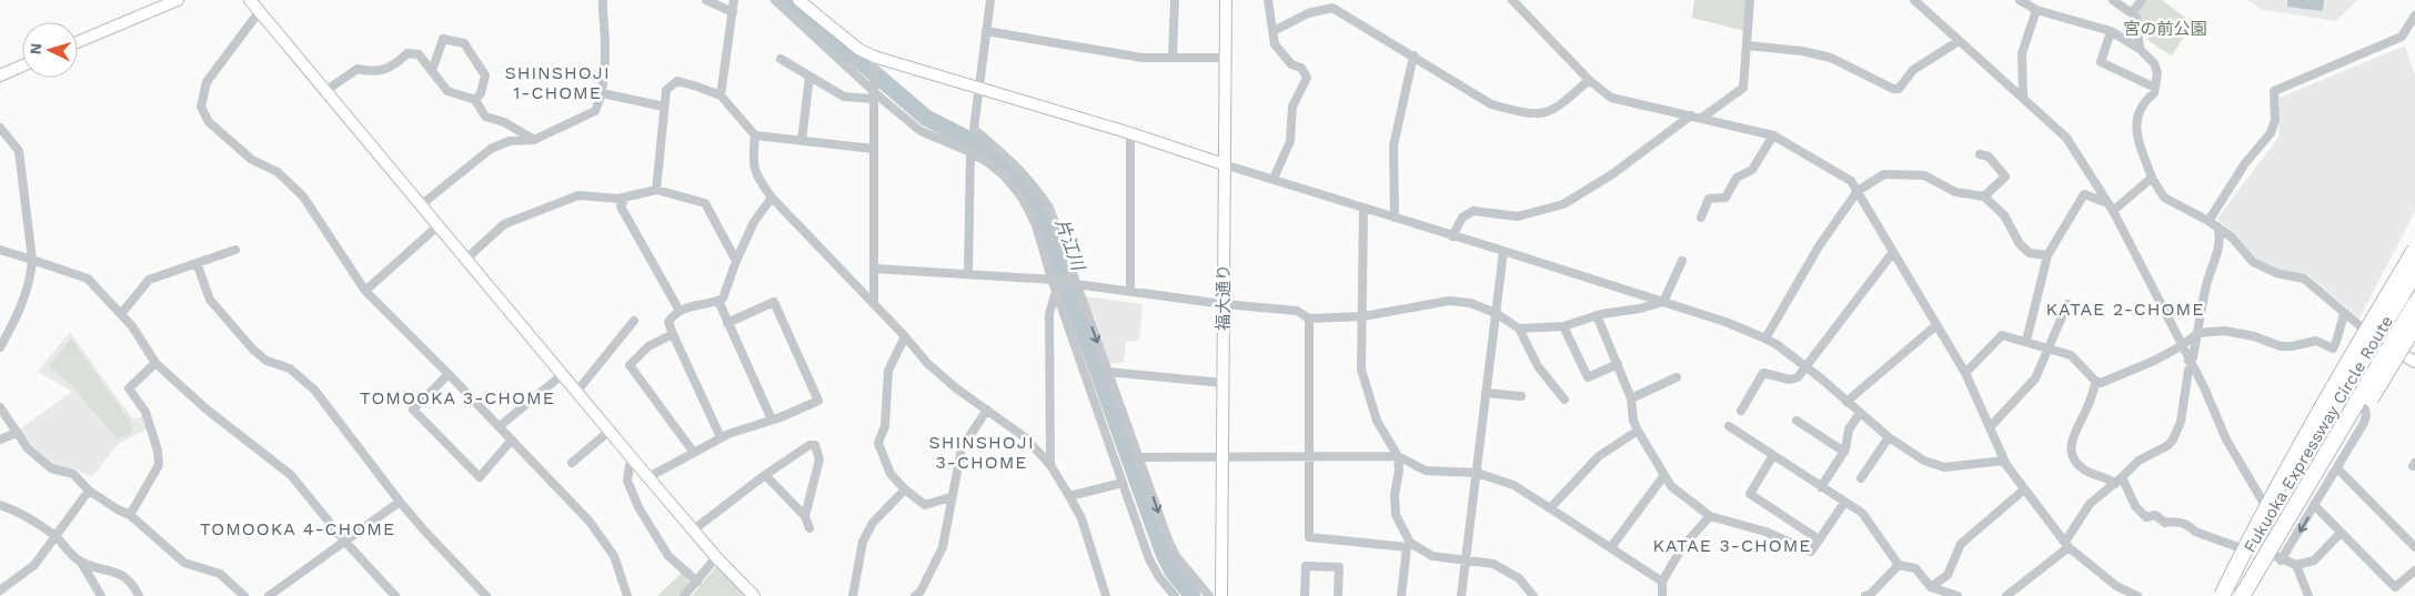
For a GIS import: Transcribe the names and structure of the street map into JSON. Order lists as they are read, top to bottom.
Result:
{
  "streets": {
    "highway": ["Fukuoka Expressway Circle Route"],
    "street": ["福大通り"]
  },
  "districts": [
    "SHINSHOJI 1-CHOME",
    "KATAE 2-CHOME",
    "TOMOOKA 3-CHOME",
    "SHINSHOJI 3-CHOME",
    "TOMOOKA 4-CHOME",
    "KATAE 3-CHOME"
  ],
  "water": ["片江川"],
  "parks": ["宮の前公園"],
  "north": "left"
}
